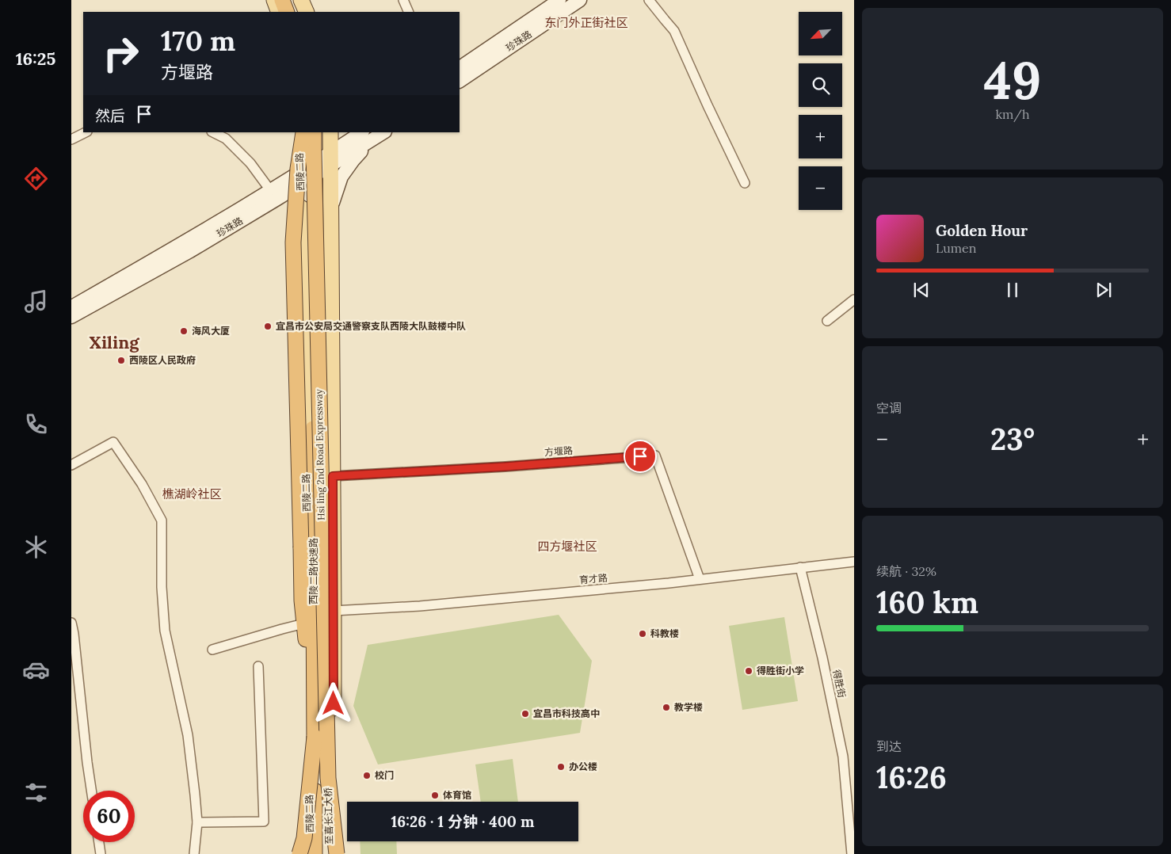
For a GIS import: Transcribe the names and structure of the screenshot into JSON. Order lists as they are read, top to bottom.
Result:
{
  "streets": {
    "highway": ["Hsi ling 2nd Road Expressway", "西陵二路快速路", "至喜长江大桥"],
    "main road": ["珍珠路", "西陵二路"],
    "street": ["方堰路", "育才路", "得胜街"]
  },
  "crossings": [
    ["珍珠路", "西陵二路"],
    ["方堰路", "育才路"],
    ["Hsi ling 2nd Road Expressway", "至喜长江大桥"],
    ["育才路", "得胜街"]
  ],
  "districts": [
    "东门外正街社区",
    "Xiling",
    "樵湖岭社区",
    "四方堰社区"
  ],
  "places": [
    "宜昌市公安局交通警察支队西陵大队鼓楼中队",
    "海风大厦",
    "西陵区人民政府",
    "科教楼",
    "得胜街小学",
    "教学楼",
    "宜昌市科技高中",
    "办公楼",
    "校门",
    "体育馆"
  ],
  "north": "bottom left",
  "page": {
    "tabs": "16:25",
    "tile": [
      ["49", "km/h"],
      "空调",
      ["续航 · 32%", "160 km"],
      ["到达", "16:26"]
    ],
    "map_buttons": ["+", "−"],
    "turn": ["170 m", "方堰路"],
    "then": "然后",
    "song": ["Golden Hour", "Lumen"],
    "heat": ["−", "23°", "+"],
    "limit": "60",
    "trip": "16:26 · 1 分钟 · 400 m"
  }
}
